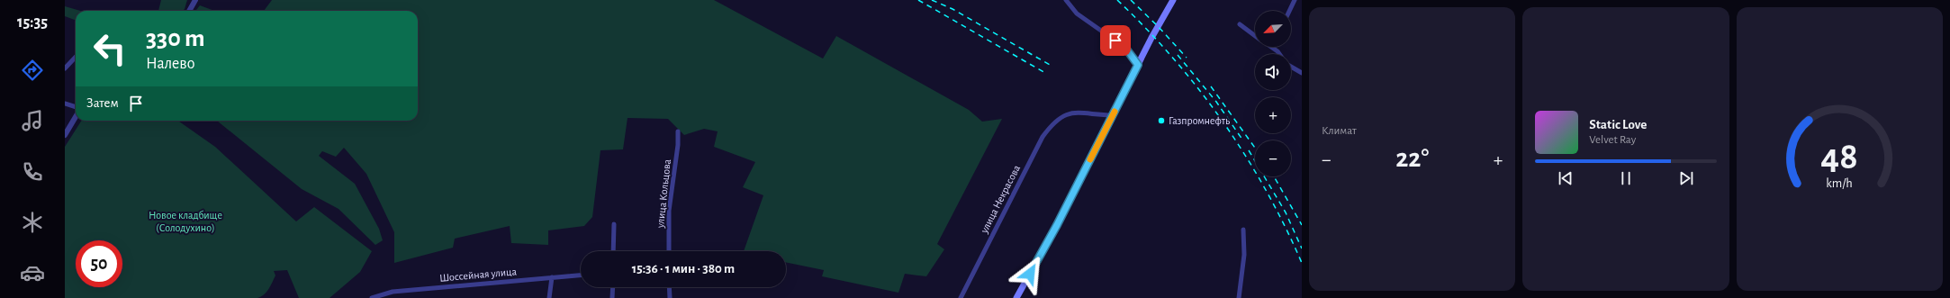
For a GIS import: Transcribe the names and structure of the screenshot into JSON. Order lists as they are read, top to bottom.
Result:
{
  "streets": {
    "street": ["улица Кольцова", "улица Некрасова", "Шоссейная улица"]
  },
  "parks": ["Новое кладбище (Солодухино)"],
  "places": ["Газпромнефть"],
  "north": "bottom left",
  "page": {
    "tabs": "15:35",
    "tile": "Климат",
    "map_buttons": ["+", "−"],
    "turn": ["330 m", "Налево"],
    "then": "Затем",
    "song": ["Static Love", "Velvet Ray"],
    "heat": ["−", "22°", "+"],
    "limit": "50",
    "trip": "15:36 · 1 мин · 380 m",
    "gauge": ["48", "km/h"]
  }
}
